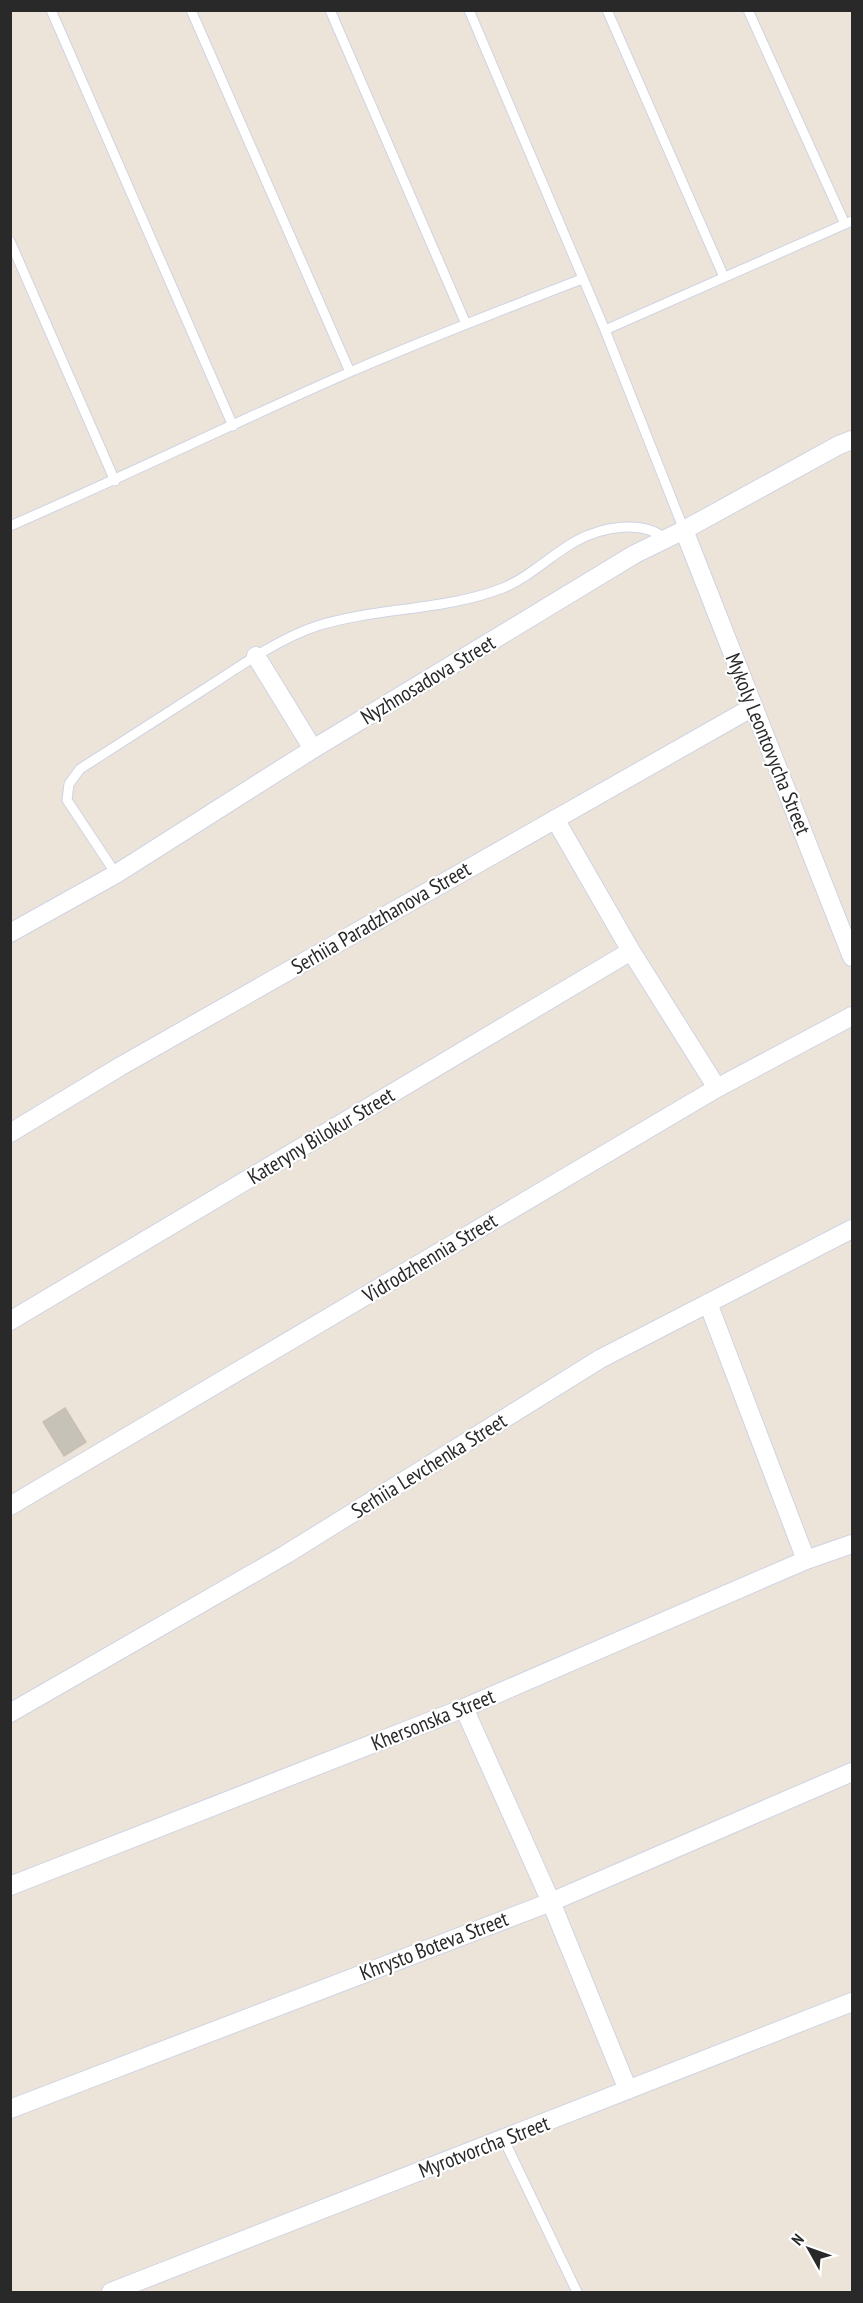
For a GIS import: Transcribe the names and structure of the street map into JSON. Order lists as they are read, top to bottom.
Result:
{
  "streets": {
    "street": [
      "Nyzhnosadova Street",
      "Mykoly Leontovycha Street",
      "Serhiia Paradzhanova Street",
      "Kateryny Bilokur Street",
      "Vidrodzhennia Street",
      "Serhiia Levchenka Street",
      "Khersonska Street",
      "Khrysto Boteva Street",
      "Myrotvorcha Street"
    ]
  },
  "crossings": [
    ["Nyzhnosadova Street", "Mykoly Leontovycha Street"],
    ["Mykoly Leontovycha Street", "Serhiia Paradzhanova Street"]
  ],
  "north": "top left"
}
